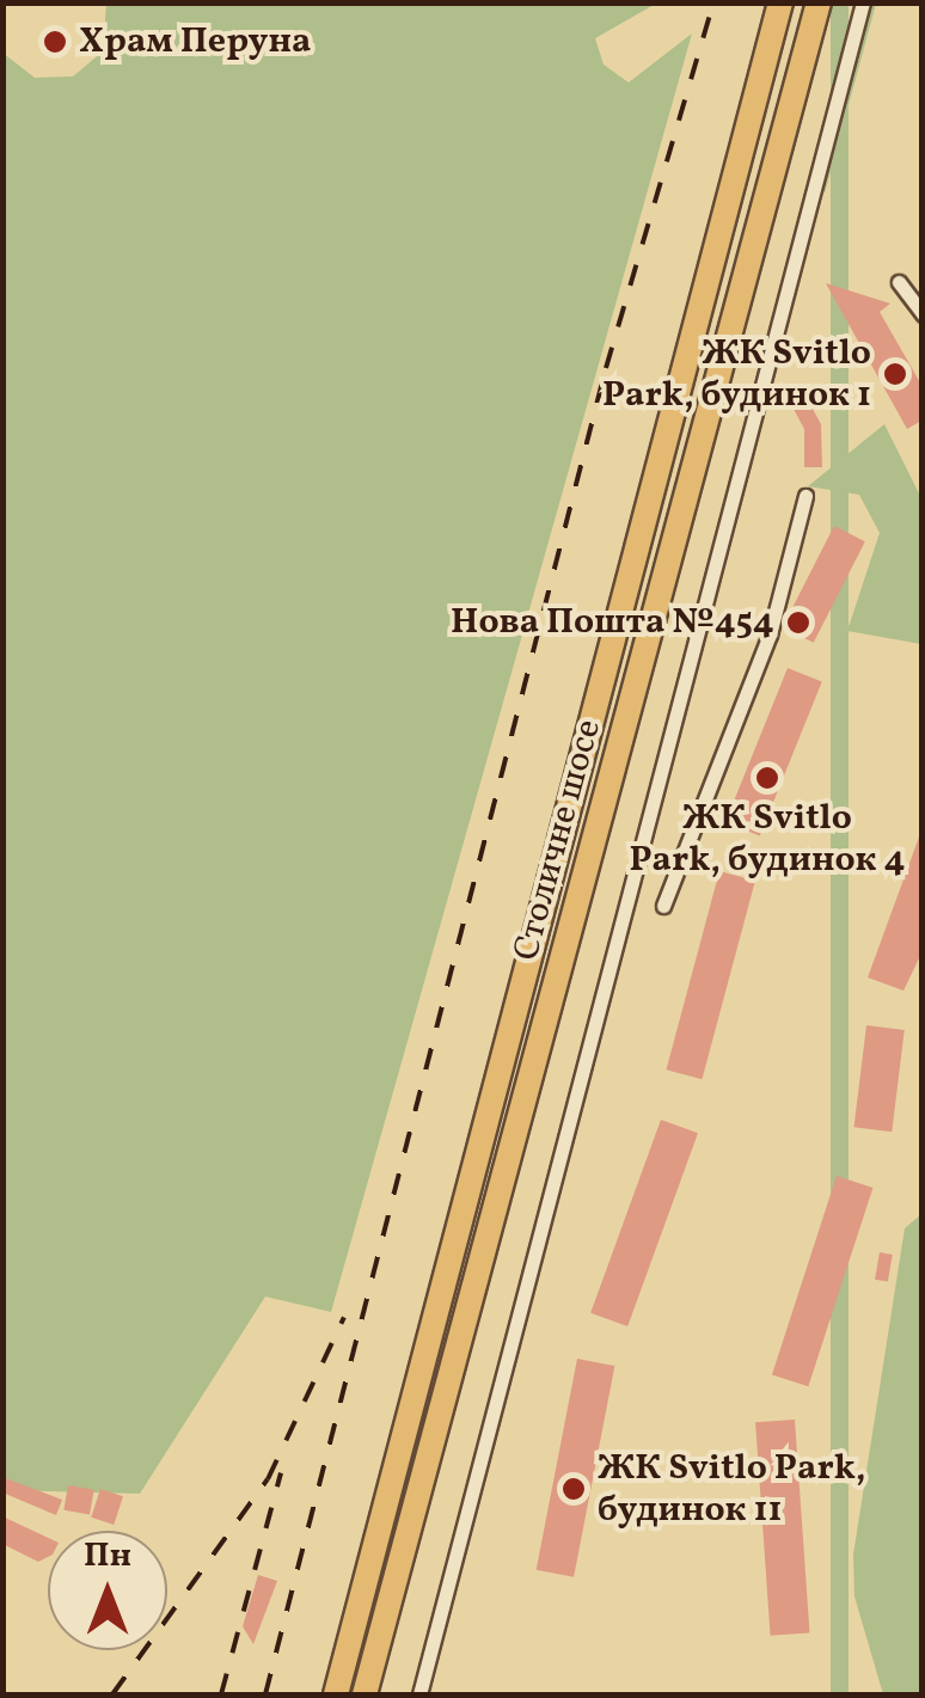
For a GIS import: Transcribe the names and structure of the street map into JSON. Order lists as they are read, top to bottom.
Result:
{
  "streets": {
    "highway": ["Столичне шосе"]
  },
  "places": [
    "Храм Перуна",
    "ЖК Svitlo Park, будинок 1",
    "Нова Пошта №454",
    "ЖК Svitlo Park, будинок 4",
    "ЖК Svitlo Park, будинок 11"
  ],
  "north": "top"
}
